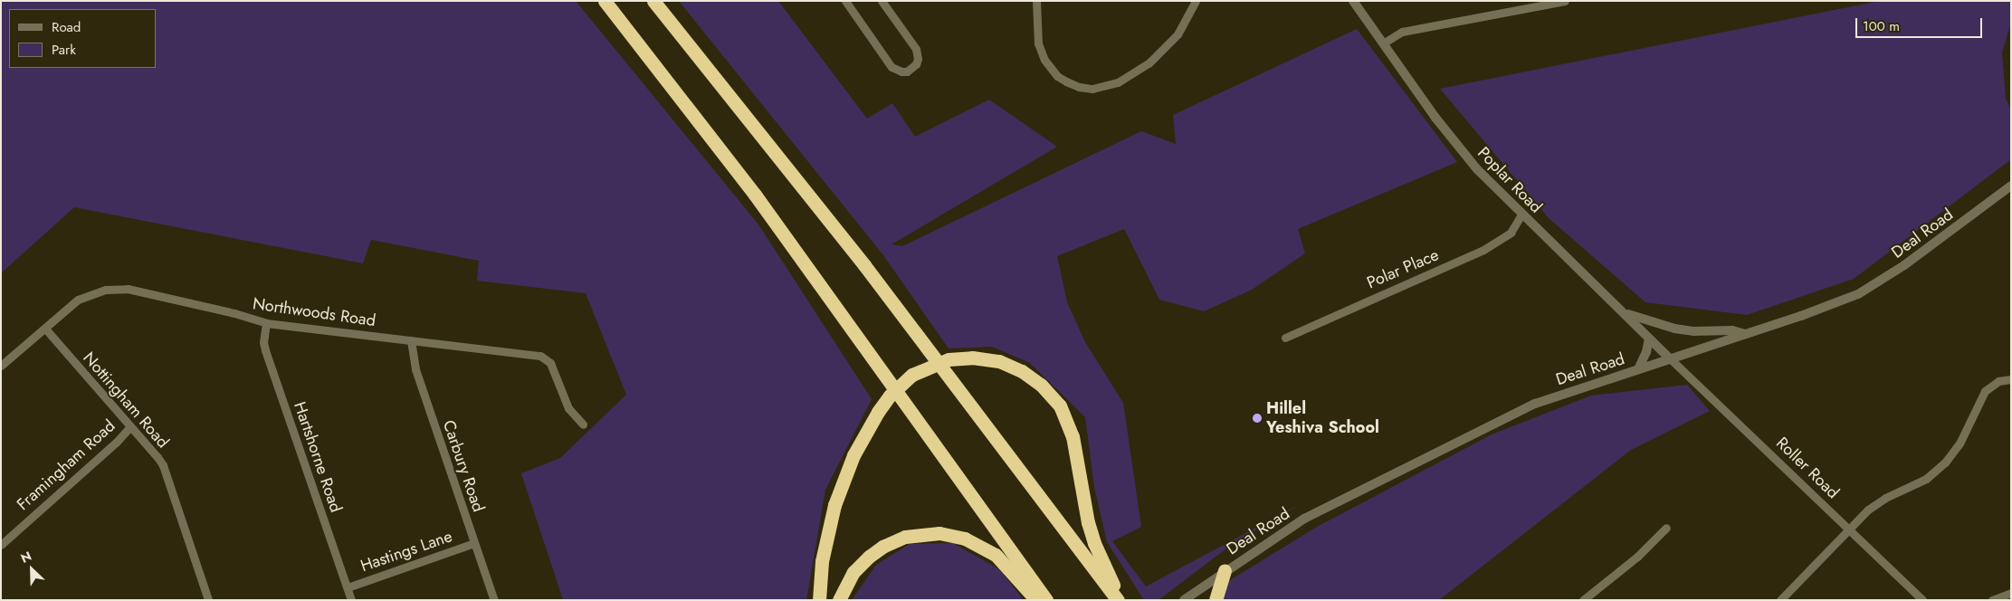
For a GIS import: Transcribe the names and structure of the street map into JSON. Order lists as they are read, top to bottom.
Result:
{
  "streets": {
    "street": [
      "Poplar Road",
      "Deal Road",
      "Polar Place",
      "Northwoods Road",
      "Nottingham Road",
      "Hartshorne Road",
      "Framingham Road",
      "Carbury Road",
      "Roller Road",
      "Hastings Lane"
    ]
  },
  "crossings": [
    ["Poplar Road", "Deal Road"],
    ["Poplar Road", "Polar Place"],
    ["Poplar Road", "Roller Road"],
    ["Deal Road", "Roller Road"],
    ["Northwoods Road", "Nottingham Road"],
    ["Northwoods Road", "Hartshorne Road"],
    ["Northwoods Road", "Carbury Road"],
    ["Nottingham Road", "Framingham Road"],
    ["Hartshorne Road", "Hastings Lane"],
    ["Carbury Road", "Hastings Lane"]
  ],
  "places": ["Hillel Yeshiva School"],
  "legend": ["Road", "Park"],
  "scale_bar": "100 m",
  "north": "top left"
}
